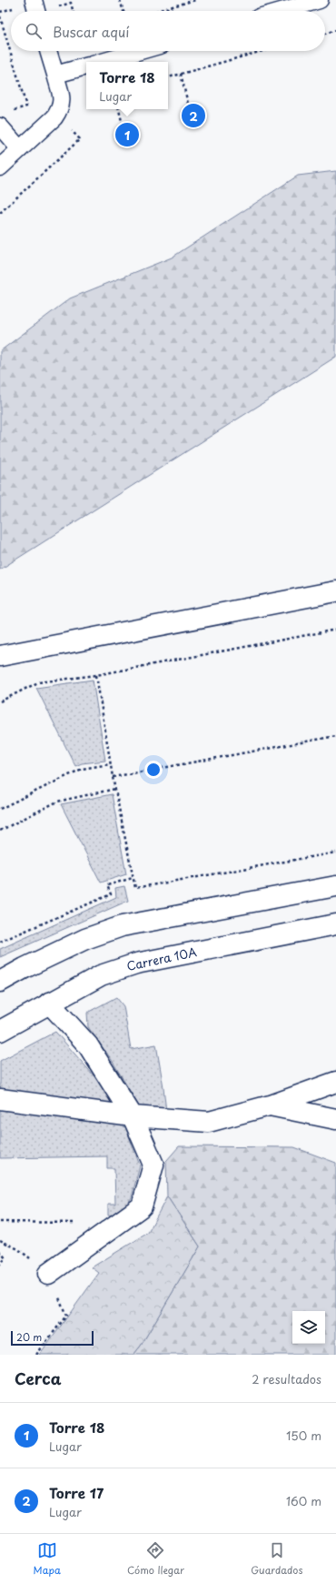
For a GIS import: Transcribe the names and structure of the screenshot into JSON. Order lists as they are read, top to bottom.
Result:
{
  "streets": {
    "street": ["Carrera 10A"]
  },
  "scale_bar": "20 m",
  "page": {
    "search": "Buscar aquí",
    "popup": ["Torre 18", "Lugar"],
    "pins": ["2", "1"],
    "scale": "20 m",
    "heading": ["Cerca", "2 resultados"],
    "list": [
      {
        "mark": "1",
        "name": "Torre 18",
        "note": "Lugar",
        "value": "150 m"
      },
      {
        "mark": "2",
        "name": "Torre 17",
        "note": "Lugar",
        "value": "160 m"
      }
    ],
    "nav": ["Mapa", "Cómo llegar", "Guardados"]
  }
}
